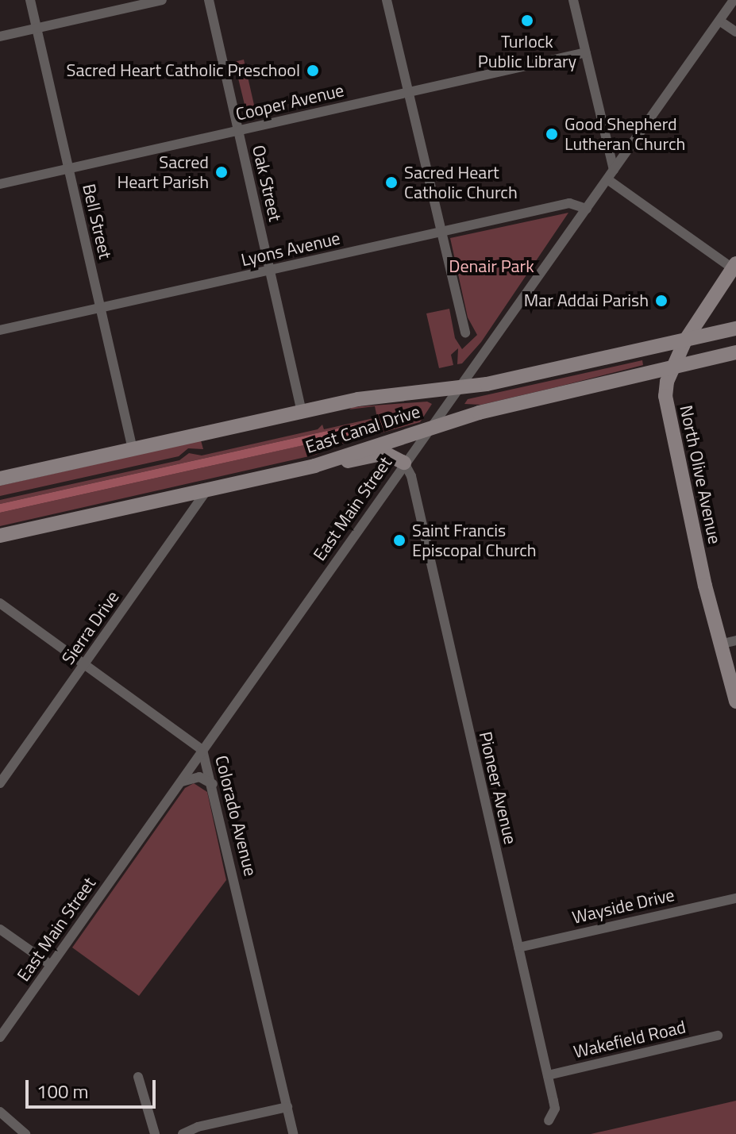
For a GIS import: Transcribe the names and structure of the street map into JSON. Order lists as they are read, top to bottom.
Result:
{
  "streets": {
    "main road": ["East Canal Drive", "North Olive Avenue"],
    "street": [
      "Cooper Avenue",
      "Oak Street",
      "Bell Street",
      "Lyons Avenue",
      "East Main Street",
      "Sierra Drive",
      "Pioneer Avenue",
      "Colorado Avenue",
      "Wayside Drive",
      "Wakefield Road"
    ]
  },
  "crossings": [
    ["Cooper Avenue", "Oak Street"],
    ["Cooper Avenue", "Bell Street"],
    ["Oak Street", "Lyons Avenue"],
    ["Oak Street", "East Canal Drive"],
    ["Bell Street", "Lyons Avenue"],
    ["Bell Street", "East Canal Drive"],
    ["Lyons Avenue", "East Main Street"],
    ["East Canal Drive", "North Olive Avenue"],
    ["East Canal Drive", "East Main Street"],
    ["East Canal Drive", "Sierra Drive"],
    ["East Main Street", "Pioneer Avenue"],
    ["East Main Street", "Colorado Avenue"],
    ["Sierra Drive", "Colorado Avenue"],
    ["Pioneer Avenue", "Wayside Drive"],
    ["Pioneer Avenue", "Wakefield Road"]
  ],
  "parks": ["Denair Park"],
  "places": [
    "Turlock Public Library",
    "Sacred Heart Catholic Preschool",
    "Good Shepherd Lutheran Church",
    "Sacred Heart Parish",
    "Sacred Heart Catholic Church",
    "Mar Addai Parish",
    "Saint Francis Episcopal Church"
  ],
  "scale_bar": "100 m"
}
